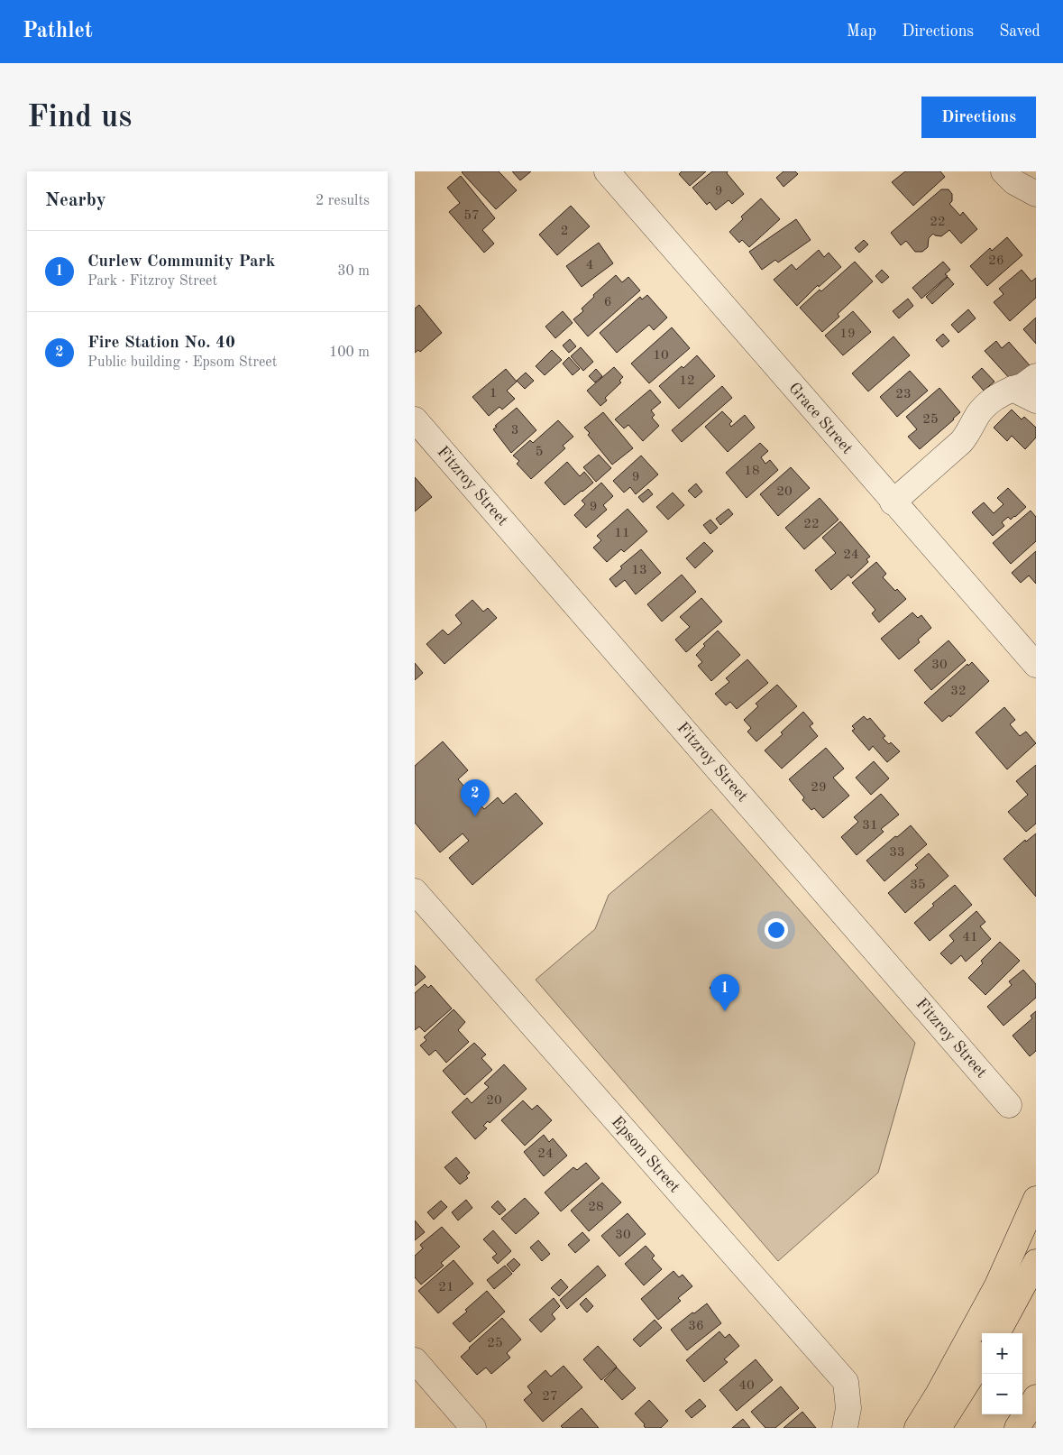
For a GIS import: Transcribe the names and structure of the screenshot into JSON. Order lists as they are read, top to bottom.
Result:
{
  "streets": {
    "street": ["Grace Street", "Fitzroy Street", "Epsom Street"]
  },
  "house_numbers": [
    "9",
    "57",
    "22",
    "2",
    "26",
    "4",
    "6",
    "19",
    "10",
    "12",
    "1",
    "23",
    "25",
    "3",
    "5",
    "18",
    "9",
    "20",
    "9",
    "22",
    "11",
    "24",
    "13",
    "30",
    "32",
    "29",
    "31",
    "33",
    "35",
    "41",
    "20",
    "24",
    "28",
    "30",
    "21",
    "36",
    "25",
    "40",
    "27"
  ],
  "page": {
    "header": "Pathlet",
    "nav": ["Map", "Directions", "Saved"],
    "buttons": "Directions",
    "title": "Find us",
    "heading": ["Nearby", "2 results"],
    "list": [
      {
        "mark": "1",
        "name": "Curlew Community Park",
        "note": "Park · Fitzroy Street",
        "value": "30 m"
      },
      {
        "mark": "2",
        "name": "Fire Station No. 40",
        "note": "Public building · Epsom Street",
        "value": "100 m"
      }
    ],
    "pins": ["2", "1"],
    "map_buttons": ["+", "−"]
  }
}
